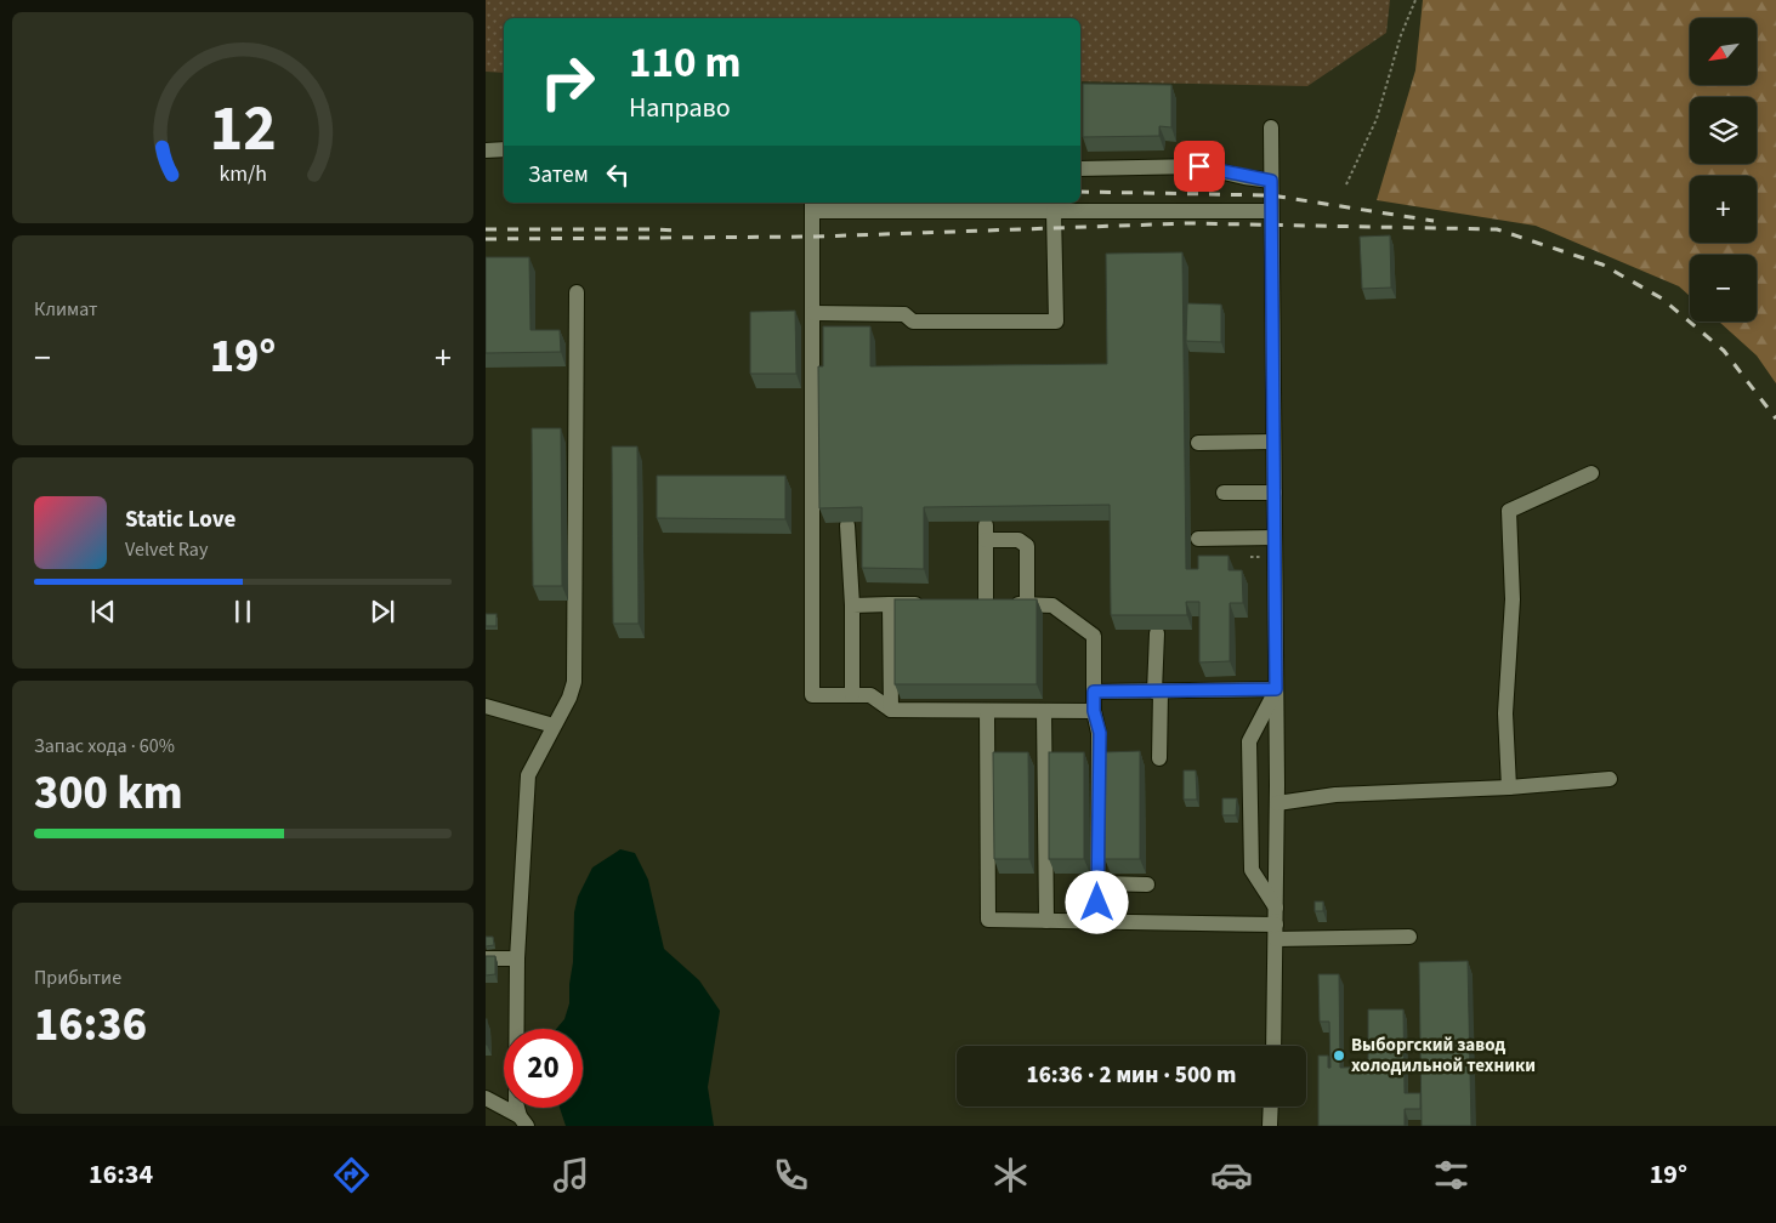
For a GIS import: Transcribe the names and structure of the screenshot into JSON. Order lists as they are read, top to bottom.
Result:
{
  "places": ["Выборгский завод холодильной техники"],
  "north": "bottom left",
  "page": {
    "map_buttons": ["+", "−"],
    "turn": ["110 m", "Направо"],
    "then": "Затем",
    "tile": [
      "Климат",
      ["Запас хода · 60%", "300 km"],
      ["Прибытие", "16:36"]
    ],
    "heat": ["−", "19°", "+"],
    "song": ["Static Love", "Velvet Ray"],
    "limit": "20",
    "trip": "16:36 · 2 мин · 500 m",
    "tabs": ["16:34", "19°"],
    "gauge": ["12", "km/h"]
  }
}
